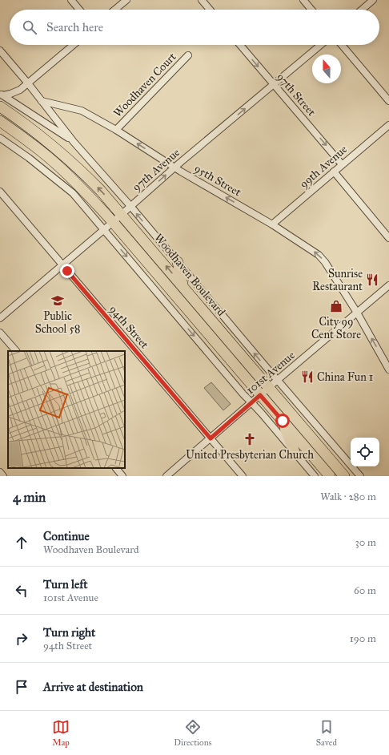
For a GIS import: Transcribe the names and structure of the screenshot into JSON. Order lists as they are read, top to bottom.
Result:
{
  "streets": {
    "main road": ["Woodhaven Boulevard"],
    "street": [
      "Woodhaven Court",
      "97th Street",
      "99th Avenue",
      "97th Avenue",
      "95th Street",
      "94th Street",
      "101st Avenue"
    ]
  },
  "crossings": [
    ["Woodhaven Court", "95th Street"],
    ["97th Street", "99th Avenue"],
    ["97th Street", "97th Avenue"],
    ["99th Avenue", "95th Street"],
    ["97th Avenue", "95th Street"],
    ["97th Avenue", "Woodhaven Boulevard"],
    ["97th Avenue", "94th Street"],
    ["95th Street", "Woodhaven Boulevard"],
    ["95th Street", "101st Avenue"],
    ["Woodhaven Boulevard", "101st Avenue"],
    ["94th Street", "101st Avenue"]
  ],
  "one_way": ["97th Street", "97th Avenue", "95th Street"],
  "places": {
    "restaurant": ["Sunrise Restaurant", "China Fun 1"],
    "school or university": ["Public School 58"],
    "shop": ["City 99 Cent Store"],
    "church": ["United Presbyterian Church"]
  },
  "north": "top",
  "page": {
    "search": "Search here",
    "heading": ["4 min", "Walk · 280 m"],
    "list": [
      ["Continue", "Woodhaven Boulevard", "30 m"],
      ["Turn left", "101st Avenue", "60 m"],
      ["Turn right", "94th Street", "190 m"],
      "Arrive at destination"
    ],
    "nav": ["Map", "Directions", "Saved"]
  }
}
